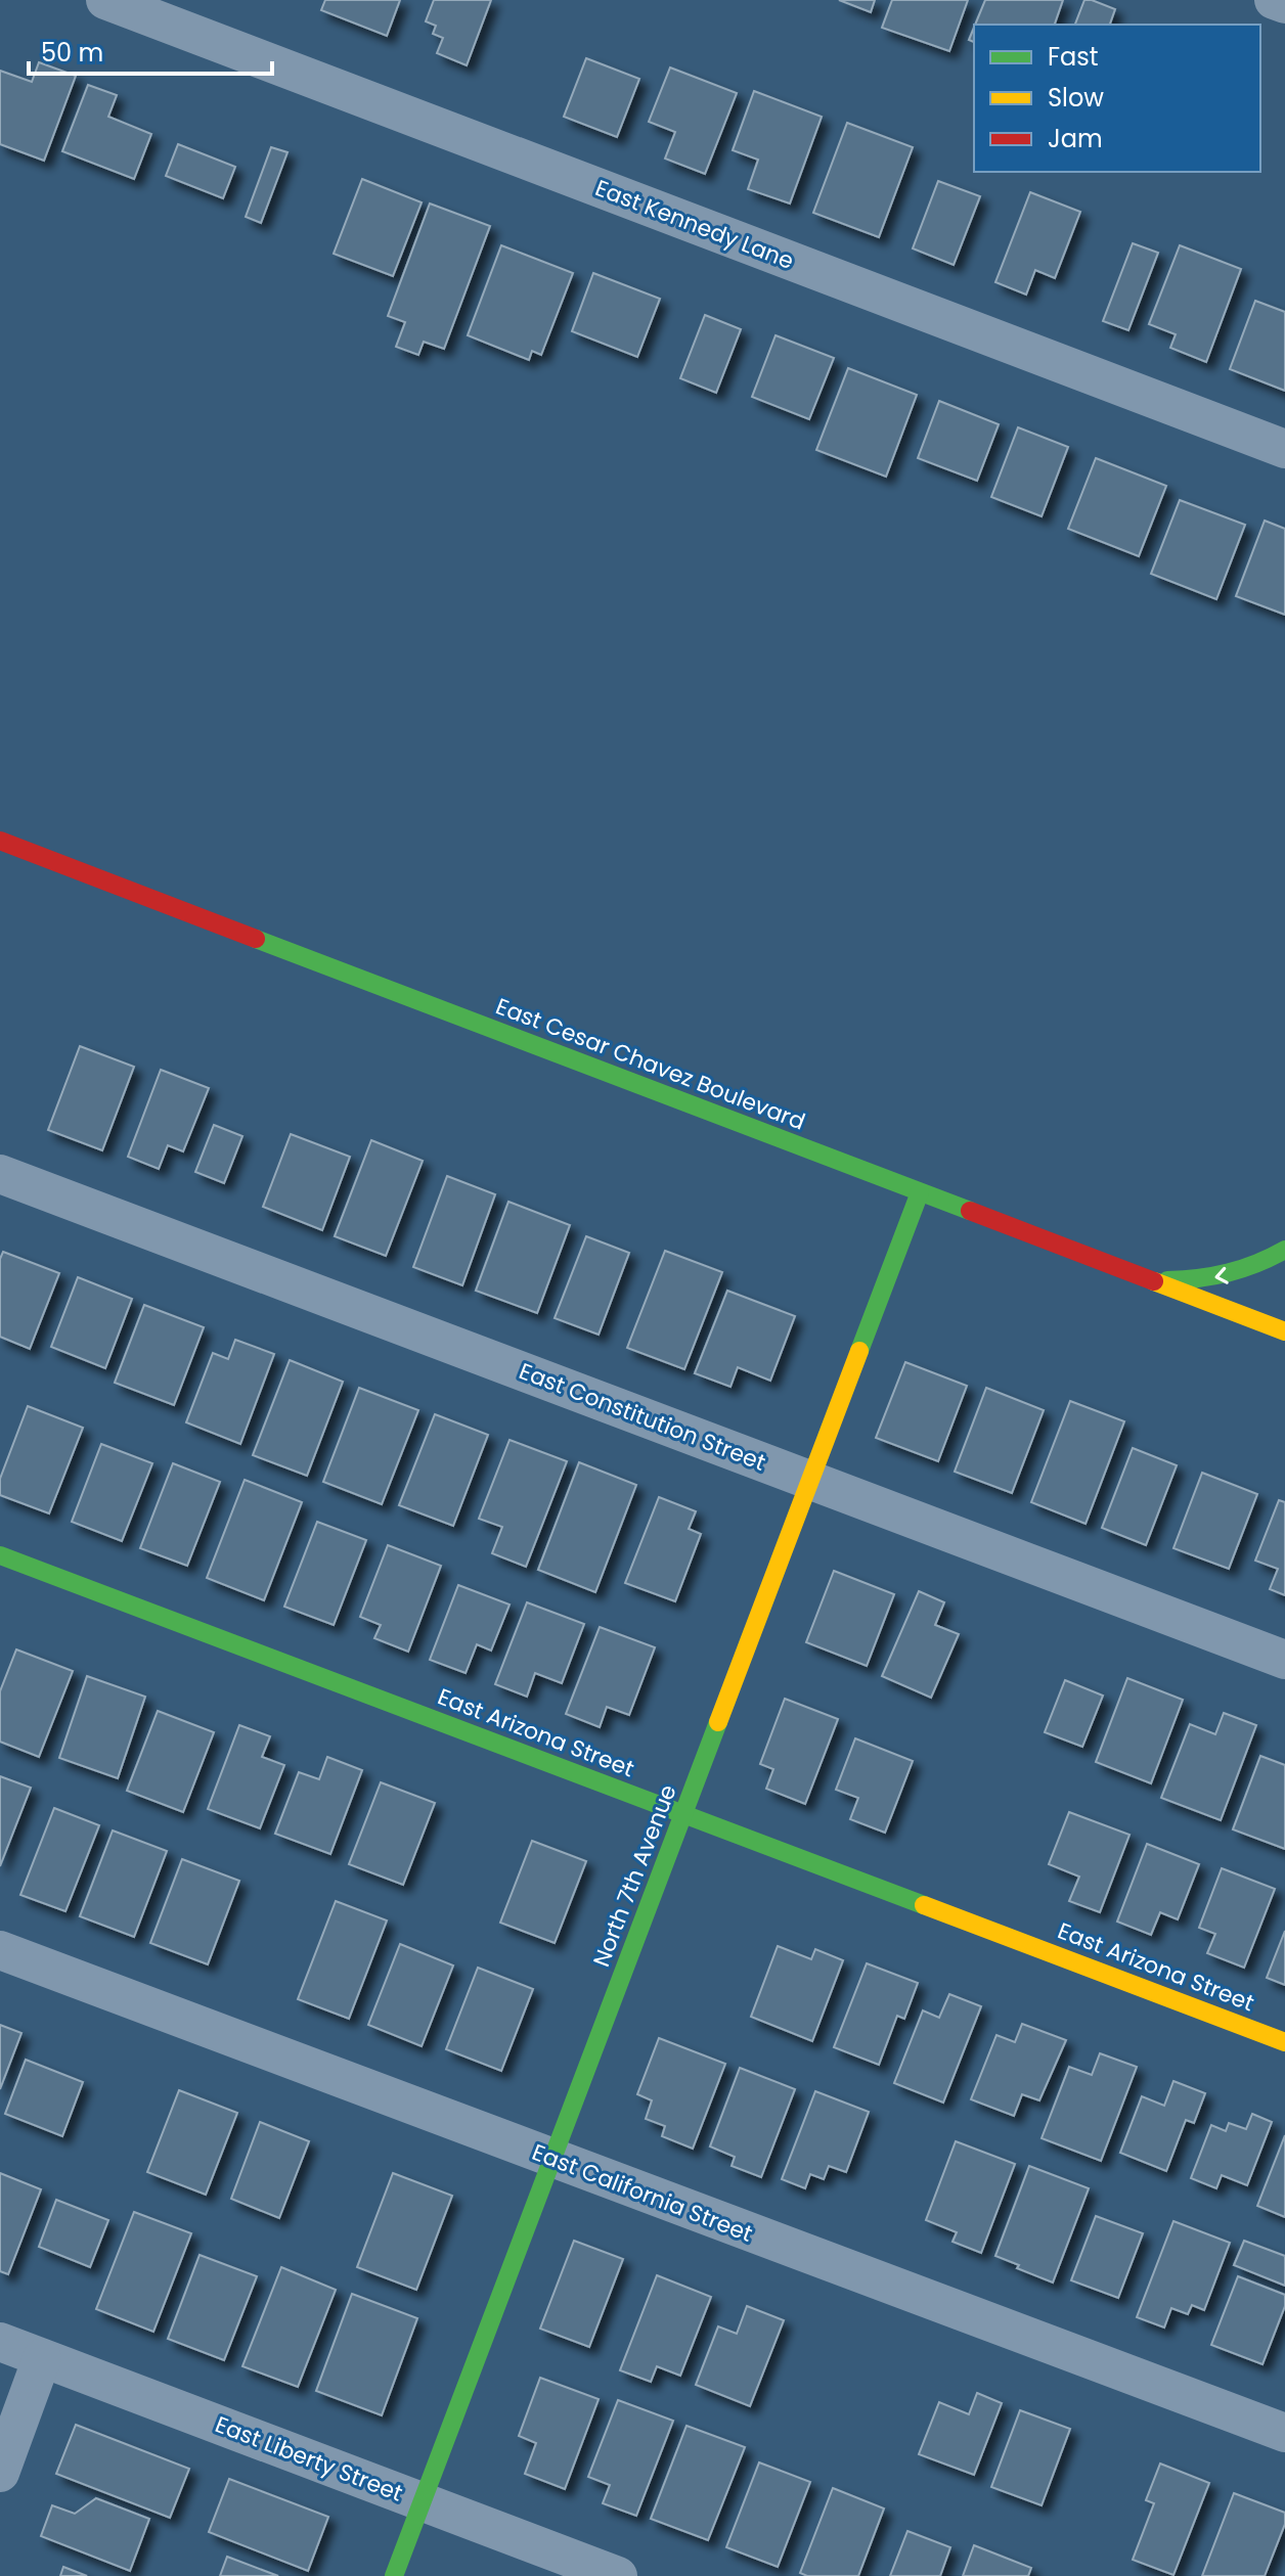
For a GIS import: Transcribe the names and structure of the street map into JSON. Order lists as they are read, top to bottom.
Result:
{
  "streets": {
    "main road": ["East Cesar Chavez Boulevard", "East Arizona Street", "North 7th Avenue"],
    "street": [
      "East Kennedy Lane",
      "East Constitution Street",
      "East California Street",
      "East Liberty Street"
    ]
  },
  "crossings": [
    ["East Cesar Chavez Boulevard", "North 7th Avenue"],
    ["East Constitution Street", "North 7th Avenue"],
    ["East Arizona Street", "North 7th Avenue"],
    ["North 7th Avenue", "East California Street"],
    ["North 7th Avenue", "East Liberty Street"]
  ],
  "legend": ["Fast", "Slow", "Jam"],
  "scale_bar": "50 m"
}
